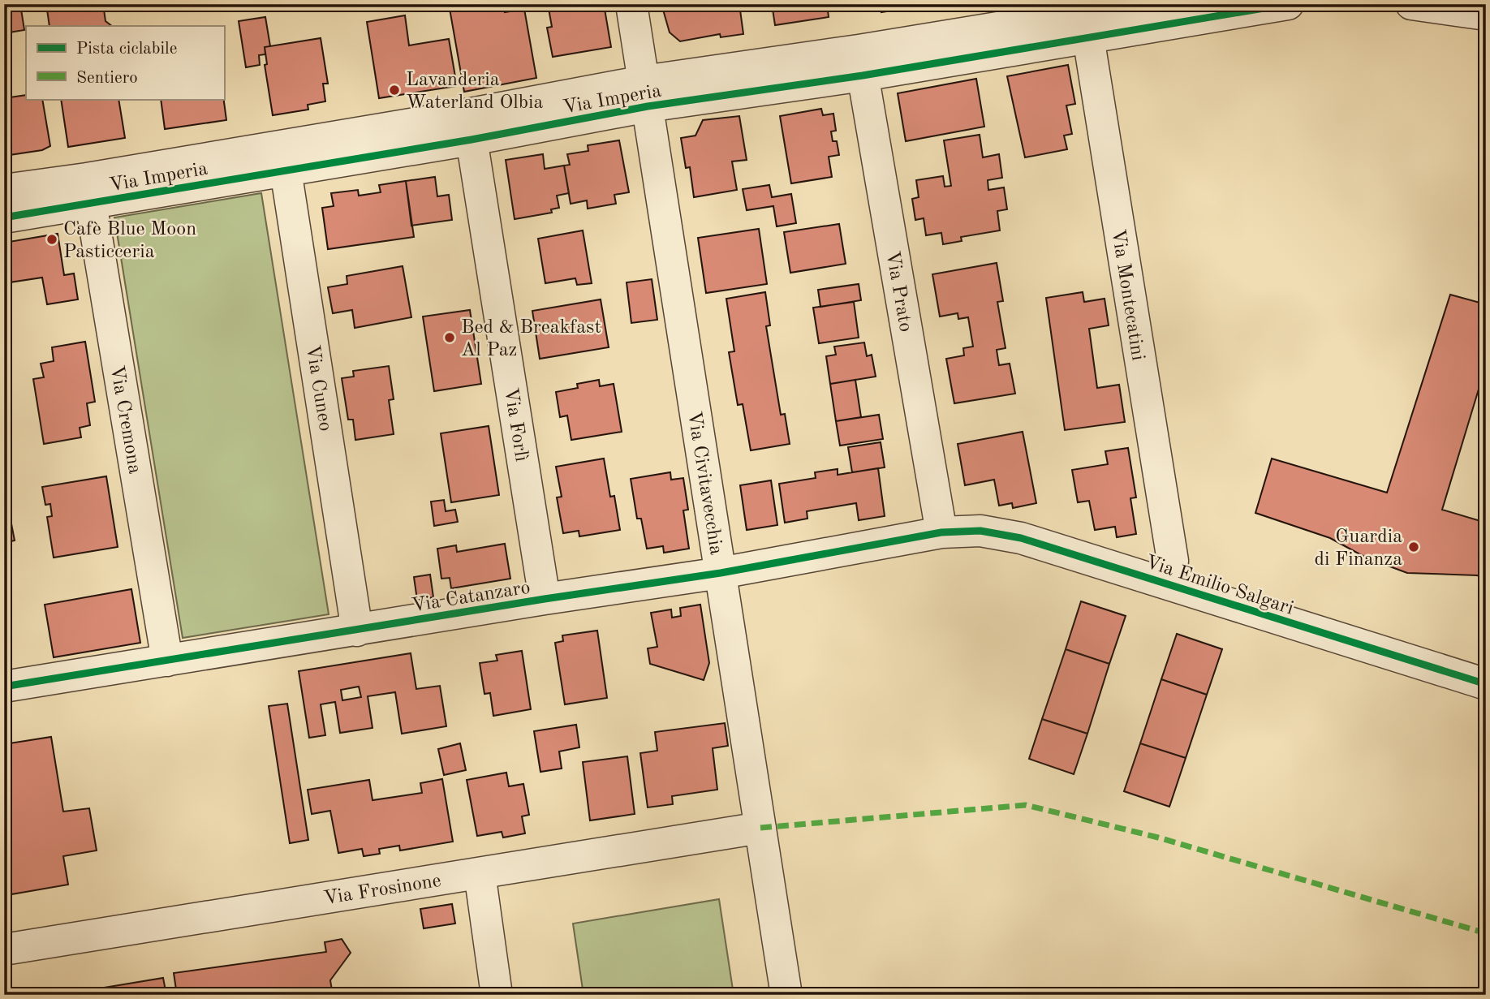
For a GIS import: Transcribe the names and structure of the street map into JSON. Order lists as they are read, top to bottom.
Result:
{
  "streets": {
    "street": [
      "Via Imperia",
      "Via Prato",
      "Via Montecatini",
      "Via Cuneo",
      "Via Cremona",
      "Via Forlì",
      "Via Civitavecchia",
      "Via Emilio Salgari",
      "Via Catanzaro",
      "Via Frosinone"
    ]
  },
  "crossings": [
    ["Via Imperia", "Via Prato"],
    ["Via Imperia", "Via Montecatini"],
    ["Via Imperia", "Via Cuneo"],
    ["Via Imperia", "Via Cremona"],
    ["Via Imperia", "Via Forlì"],
    ["Via Imperia", "Via Civitavecchia"],
    ["Via Prato", "Via Emilio Salgari"],
    ["Via Prato", "Via Catanzaro"],
    ["Via Montecatini", "Via Emilio Salgari"],
    ["Via Cuneo", "Via Catanzaro"],
    ["Via Cremona", "Via Catanzaro"],
    ["Via Forlì", "Via Catanzaro"],
    ["Via Civitavecchia", "Via Catanzaro"],
    ["Via Civitavecchia", "Via Frosinone"],
    ["Via Emilio Salgari", "Via Catanzaro"]
  ],
  "places": [
    "Lavanderia Waterland Olbia",
    "Cafè Blue Moon Pasticceria",
    "Bed & Breakfast Al Paz",
    "Guardia di Finanza"
  ],
  "legend": ["Pista ciclabile", "Sentiero"]
}
